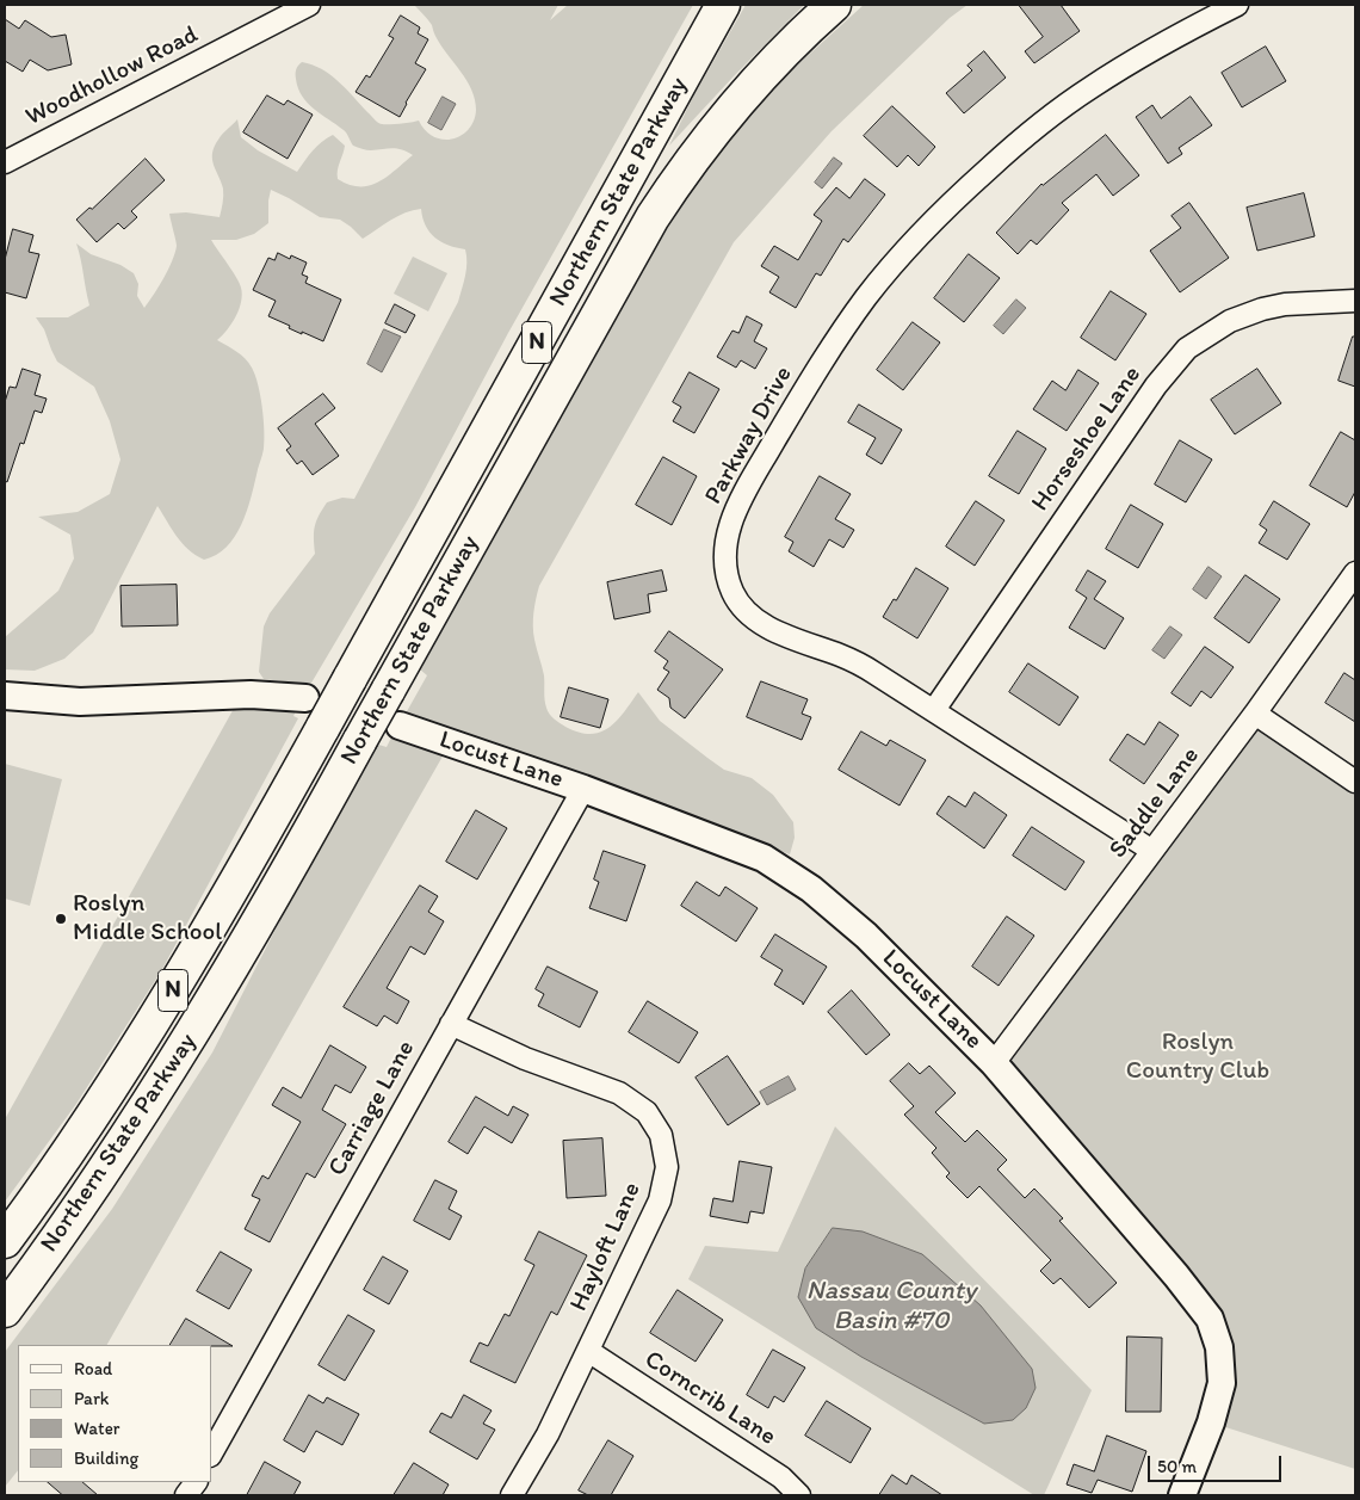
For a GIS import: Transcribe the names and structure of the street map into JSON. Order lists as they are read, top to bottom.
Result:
{
  "streets": {
    "highway": ["Northern State Parkway", "N"],
    "street": [
      "Woodhollow Road",
      "Parkway Drive",
      "Horseshoe Lane",
      "Locust Lane",
      "Saddle Lane",
      "Carriage Lane",
      "Hayloft Lane",
      "Corncrib Lane"
    ]
  },
  "crossings": [
    ["Parkway Drive", "Horseshoe Lane"],
    ["Parkway Drive", "Saddle Lane"],
    ["Locust Lane", "Saddle Lane"],
    ["Locust Lane", "Carriage Lane"],
    ["Carriage Lane", "Hayloft Lane"],
    ["Hayloft Lane", "Corncrib Lane"]
  ],
  "water": ["Nassau County Basin #70"],
  "parks": ["Roslyn Country Club"],
  "places": ["Roslyn Middle School"],
  "legend": [
    "Road",
    "Park",
    "Water",
    "Building"
  ],
  "scale_bar": "50 m"
}
